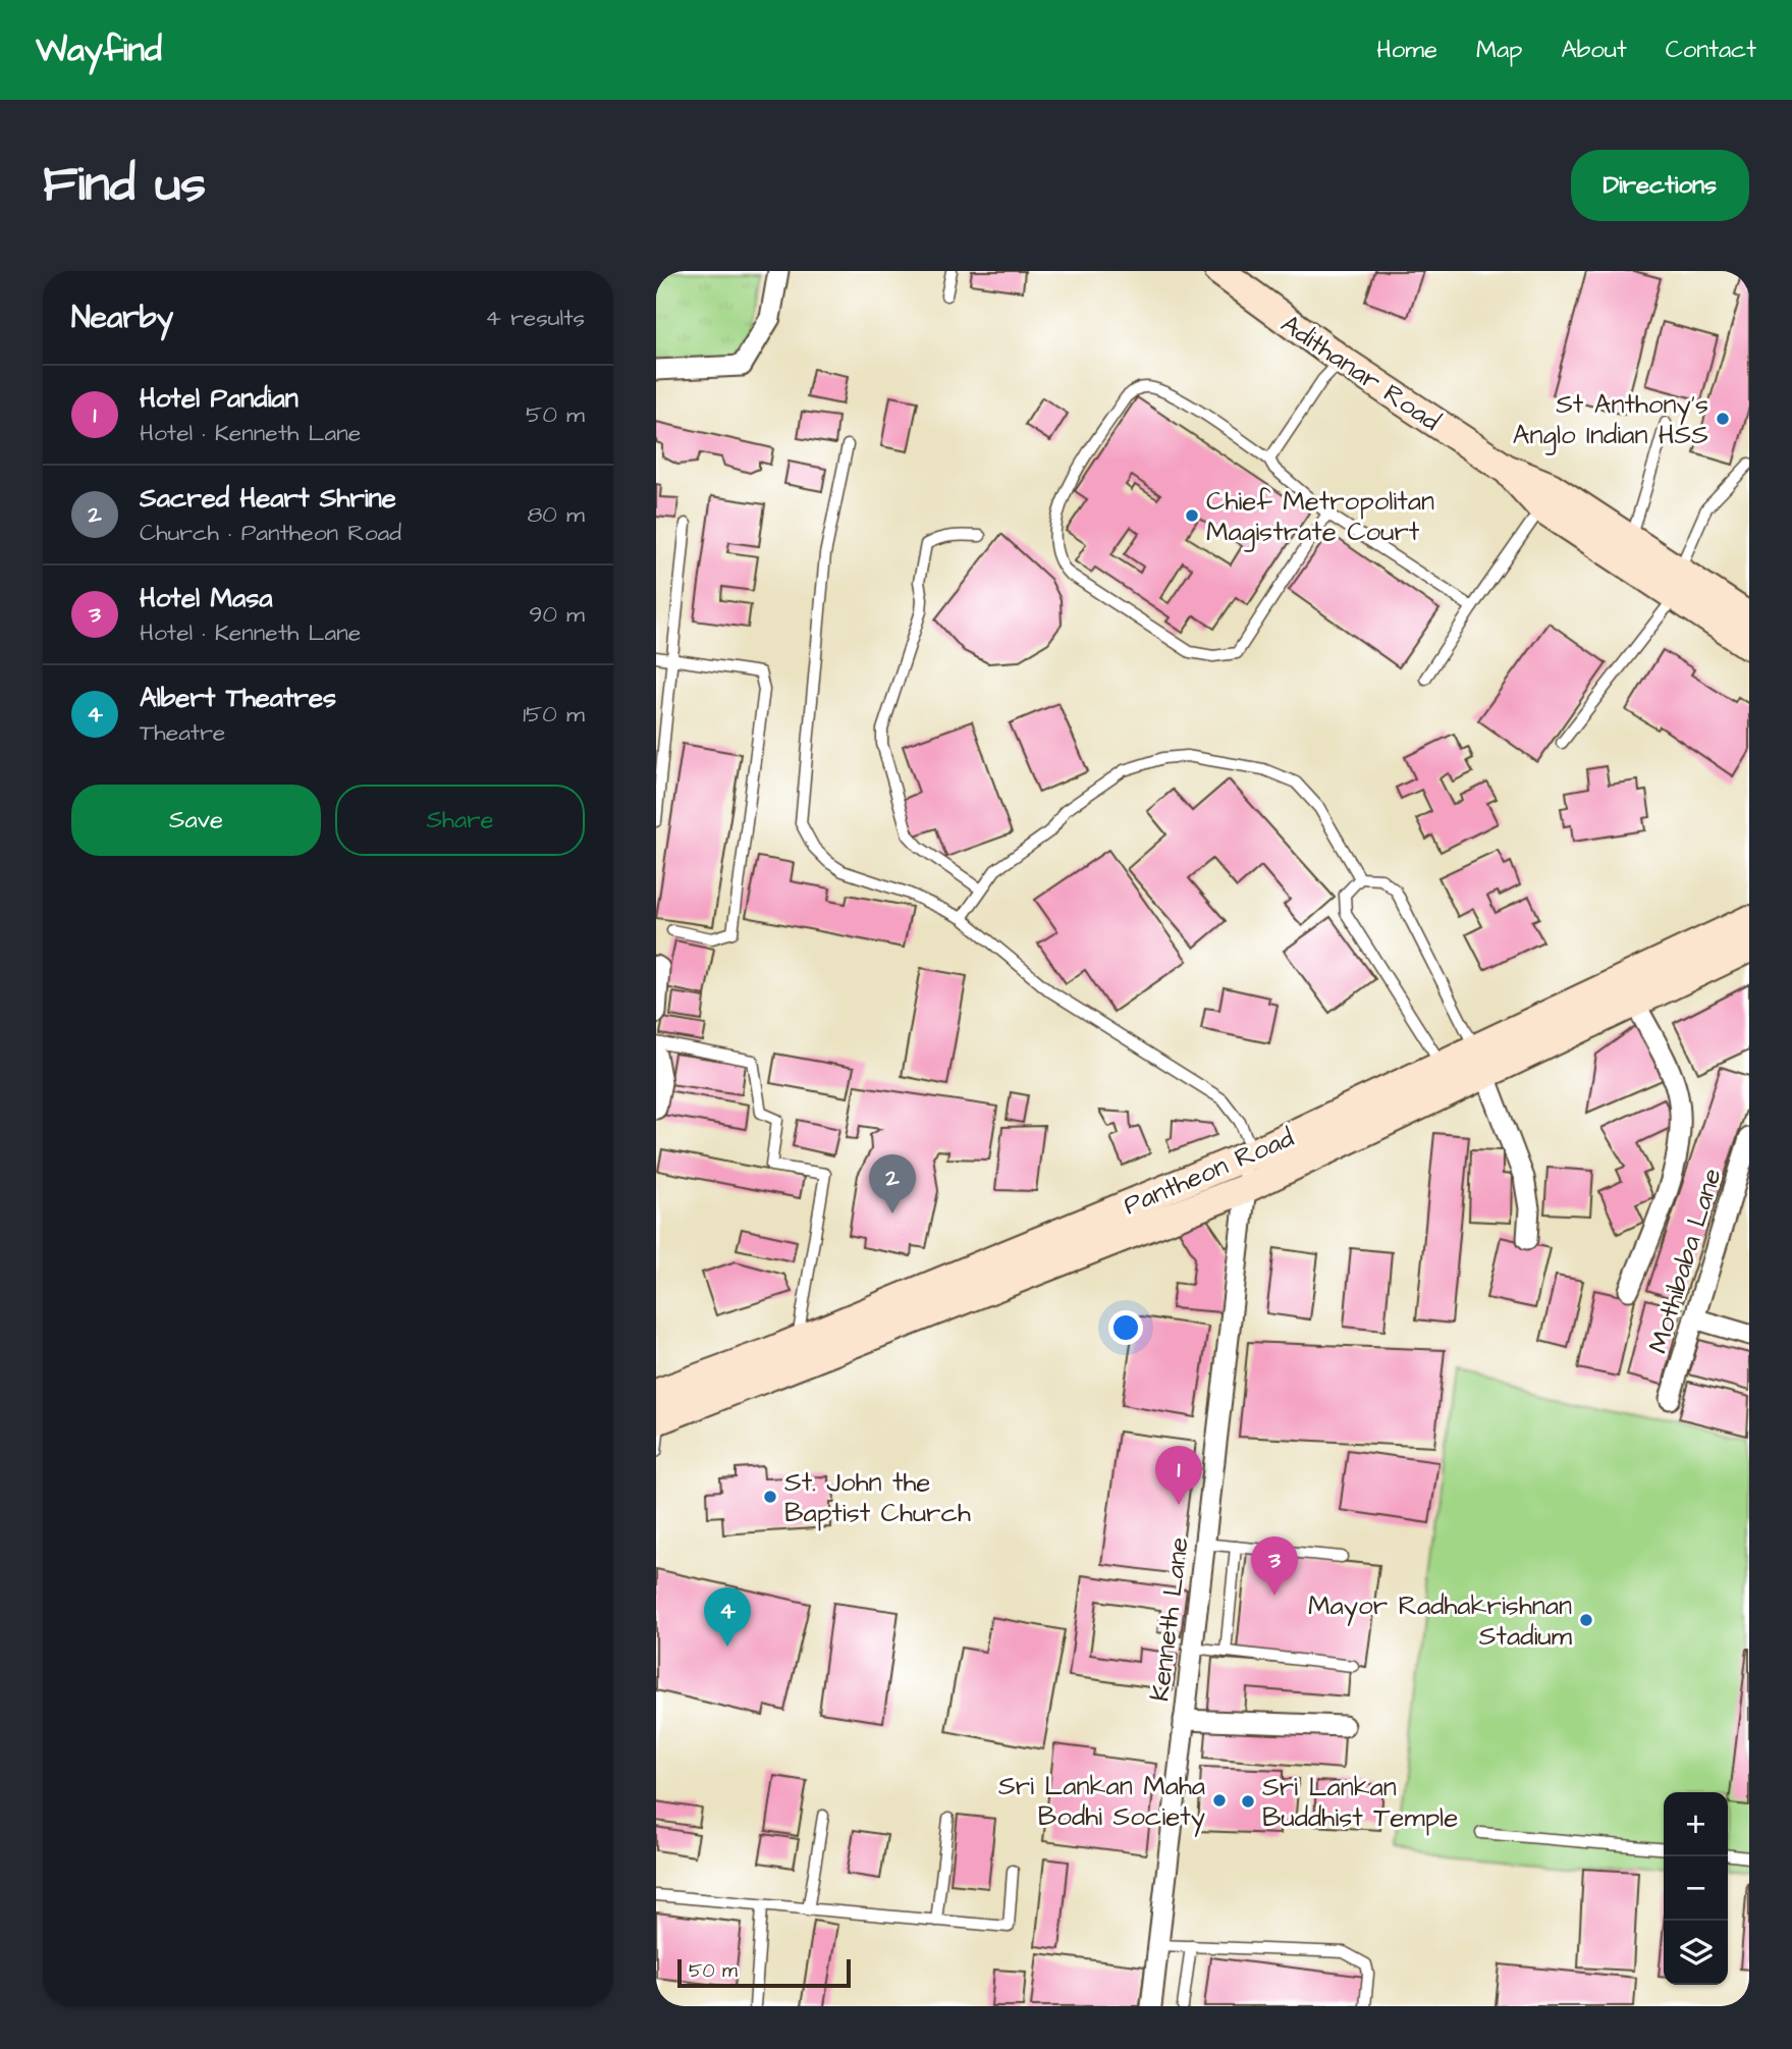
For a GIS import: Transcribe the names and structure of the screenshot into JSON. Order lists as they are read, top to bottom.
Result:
{
  "streets": {
    "main road": ["Adithanar Road", "Pantheon Road"],
    "street": ["Mothibaba Lane", "Kenneth Lane"]
  },
  "crossings": [
    ["Pantheon Road", "Kenneth Lane"]
  ],
  "places": [
    "St Anthony's Anglo Indian HSS",
    "Chief Metropolitan Magistrate Court",
    "St. John the Baptist Church",
    "Mayor Radhakrishnan Stadium",
    "Sri Lankan Maha Bodhi Society",
    "Sri Lankan Buddhist Temple"
  ],
  "scale_bar": "50 m",
  "page": {
    "header": "Wayfind",
    "nav": [
      "Home",
      "Map",
      "About",
      "Contact"
    ],
    "buttons": [
      "Directions",
      ["Save", "Share"]
    ],
    "title": "Find us",
    "heading": ["Nearby", "4 results"],
    "list": [
      {
        "mark": "1",
        "name": "Hotel Pandian",
        "note": "Hotel · Kenneth Lane",
        "value": "50 m"
      },
      {
        "mark": "2",
        "name": "Sacred Heart Shrine",
        "note": "Church · Pantheon Road",
        "value": "80 m"
      },
      {
        "mark": "3",
        "name": "Hotel Masa",
        "note": "Hotel · Kenneth Lane",
        "value": "90 m"
      },
      {
        "mark": "4",
        "name": "Albert Theatres",
        "note": "Theatre",
        "value": "150 m"
      }
    ],
    "pins": [
      "2",
      "1",
      "3",
      "4"
    ],
    "map_buttons": ["+", "−"],
    "scale": "50 m"
  }
}
